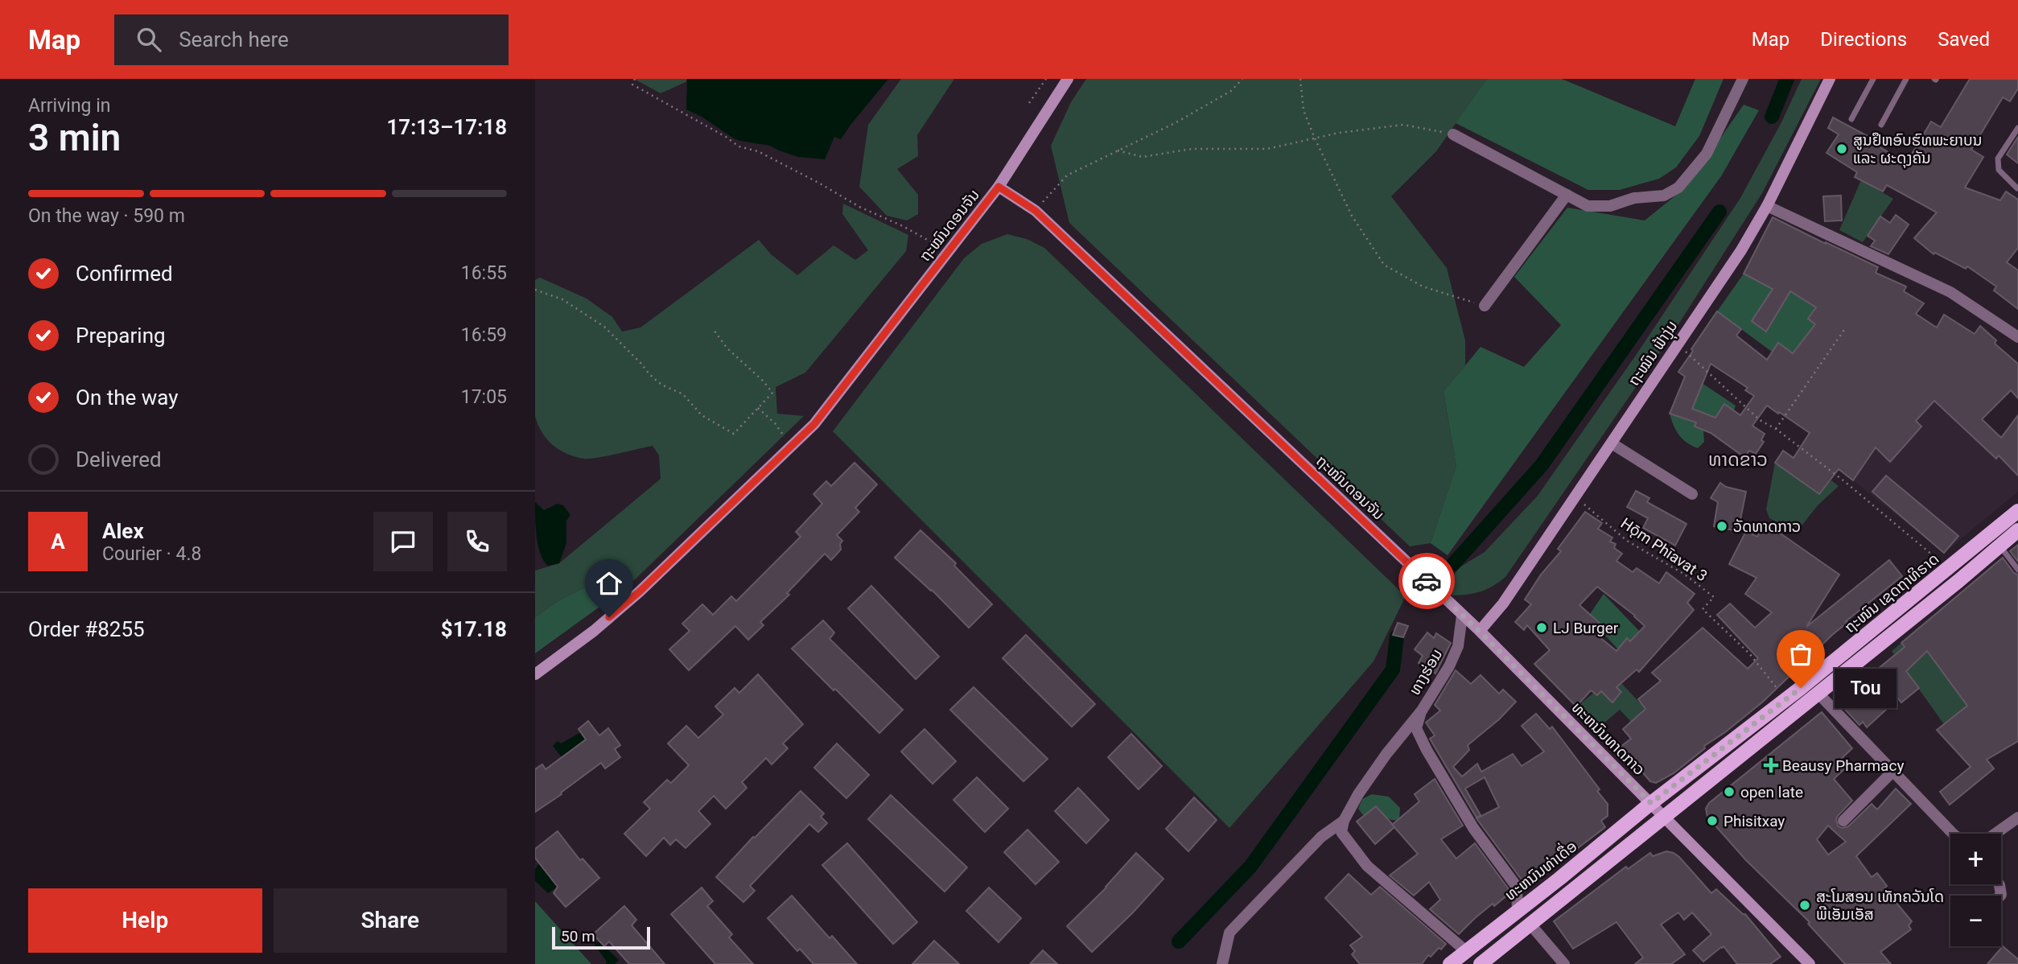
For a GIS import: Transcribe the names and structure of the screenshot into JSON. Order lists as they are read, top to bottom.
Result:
{
  "streets": {
    "main road": ["ຖະໜົນ ເຊດຖາທິຣາດ", "ທະຫນົນທ່າເດື່ອ"],
    "street": [
      "ຖະໝົນດອນຈັນ",
      "ຖະໝົນ ຟ້າງຸ່ມ",
      "ທາງຮ່ອມ",
      "ທະຫນົນທາດກາວ"
    ],
    "path": ["Hǭm Phīavat 3"]
  },
  "crossings": [
    ["ຖະໝົນດອນຈັນ", "ຖະໝົນ ຟ້າງຸ່ມ"],
    ["ຖະໝົນດອນຈັນ", "ທາງຮ່ອມ"],
    ["ຖະໝົນດອນຈັນ", "ທະຫນົນທາດກາວ"],
    ["ຖະໝົນ ຟ້າງຸ່ມ", "Hǭm Phīavat 3"],
    ["ຖະໝົນ ຟ້າງຸ່ມ", "ທະຫນົນທາດກາວ"],
    ["Hǭm Phīavat 3", "ຖະໜົນ ເຊດຖາທິຣາດ"],
    ["ຖະໜົນ ເຊດຖາທິຣາດ", "ທະຫນົນທາດກາວ"],
    ["ຖະໜົນ ເຊດຖາທິຣາດ", "ທະຫນົນທ່າເດື່ອ"],
    ["ທະຫນົນທາດກາວ", "ທະຫນົນທ່າເດື່ອ"]
  ],
  "districts": ["ທາດຂາວ"],
  "places": {
    "other": [
      "ສູນຢຶຫອົບຮົທພະຍາບນ ແລະ ຜະດຸງຄັນ",
      "ວັດທາດກາວ",
      "LJ Burger",
      "Tou",
      "open late",
      "Phisitxay",
      "ສະໂມສອນ ເທັກຄວັນໂດ ພີເອັມເອັສ"
    ],
    "health": ["Beausy Pharmacy"]
  },
  "scale_bar": "50 m",
  "page": {
    "header": "Map",
    "search": "Search here",
    "nav": ["Map", "Directions", "Saved"],
    "heading": ["3 min", "Arriving in", "17:13–17:18"],
    "panel": [
      "Alex",
      "Courier · 4.8",
      "Order #8255",
      "$17.18"
    ],
    "bar": "On the way · 590 m",
    "list": [
      ["Confirmed", "16:55"],
      ["Preparing", "16:59"],
      ["On the way", "17:05"],
      "Delivered"
    ],
    "round": "A",
    "bubble": "Tou",
    "map_buttons": ["+", "−"],
    "buttons": ["Help", "Share"],
    "scale": "50 m"
  }
}
